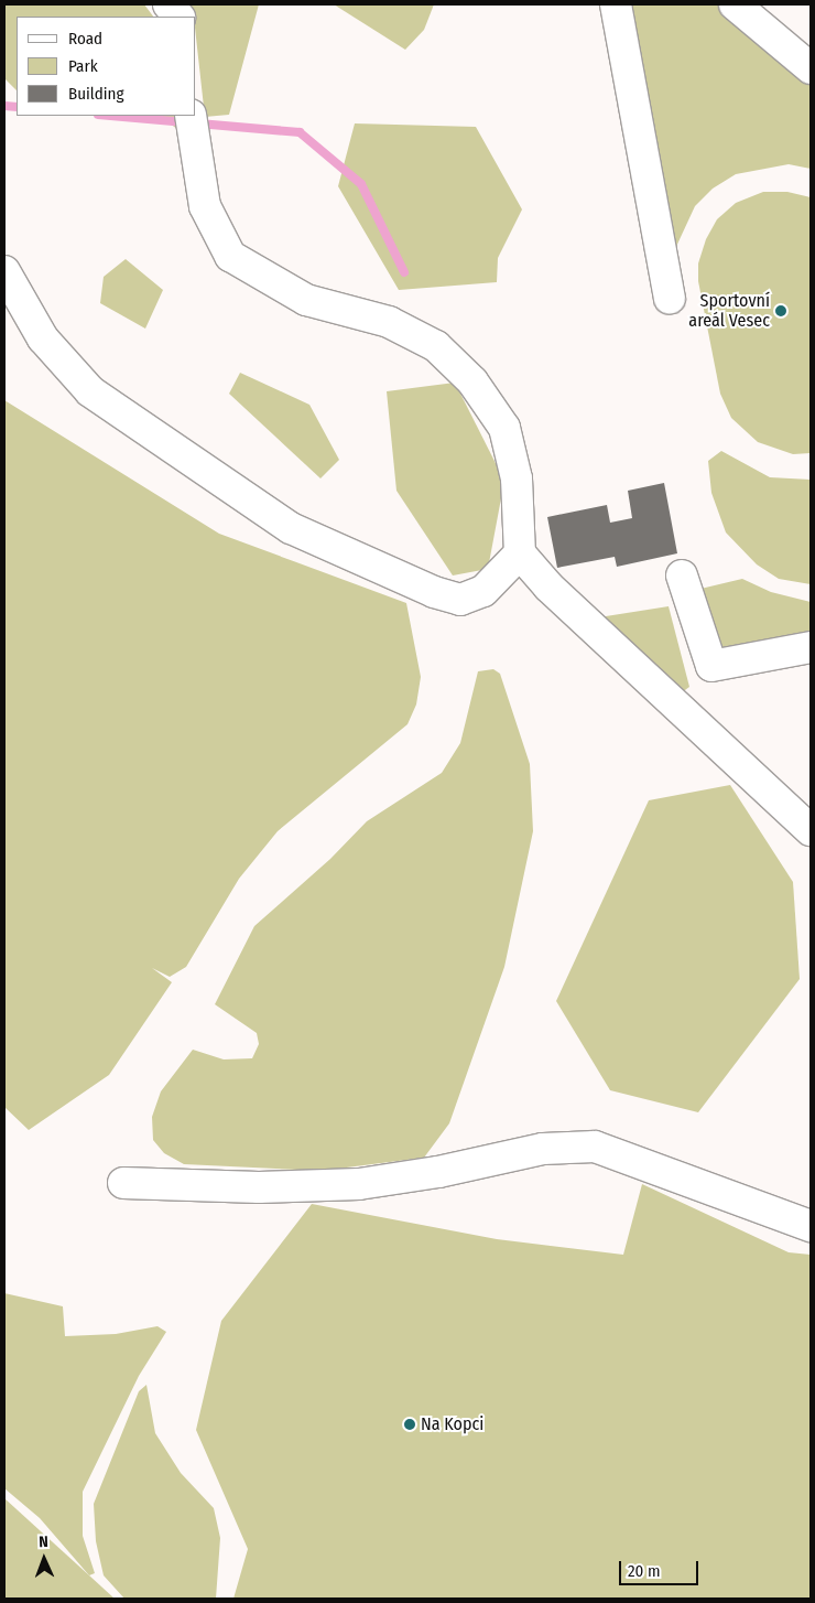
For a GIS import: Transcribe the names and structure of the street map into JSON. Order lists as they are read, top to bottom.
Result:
{
  "places": ["Sportovní areál Vesec", "Na Kopci"],
  "legend": ["Road", "Park", "Building"],
  "scale_bar": "20 m",
  "north": "top"
}
